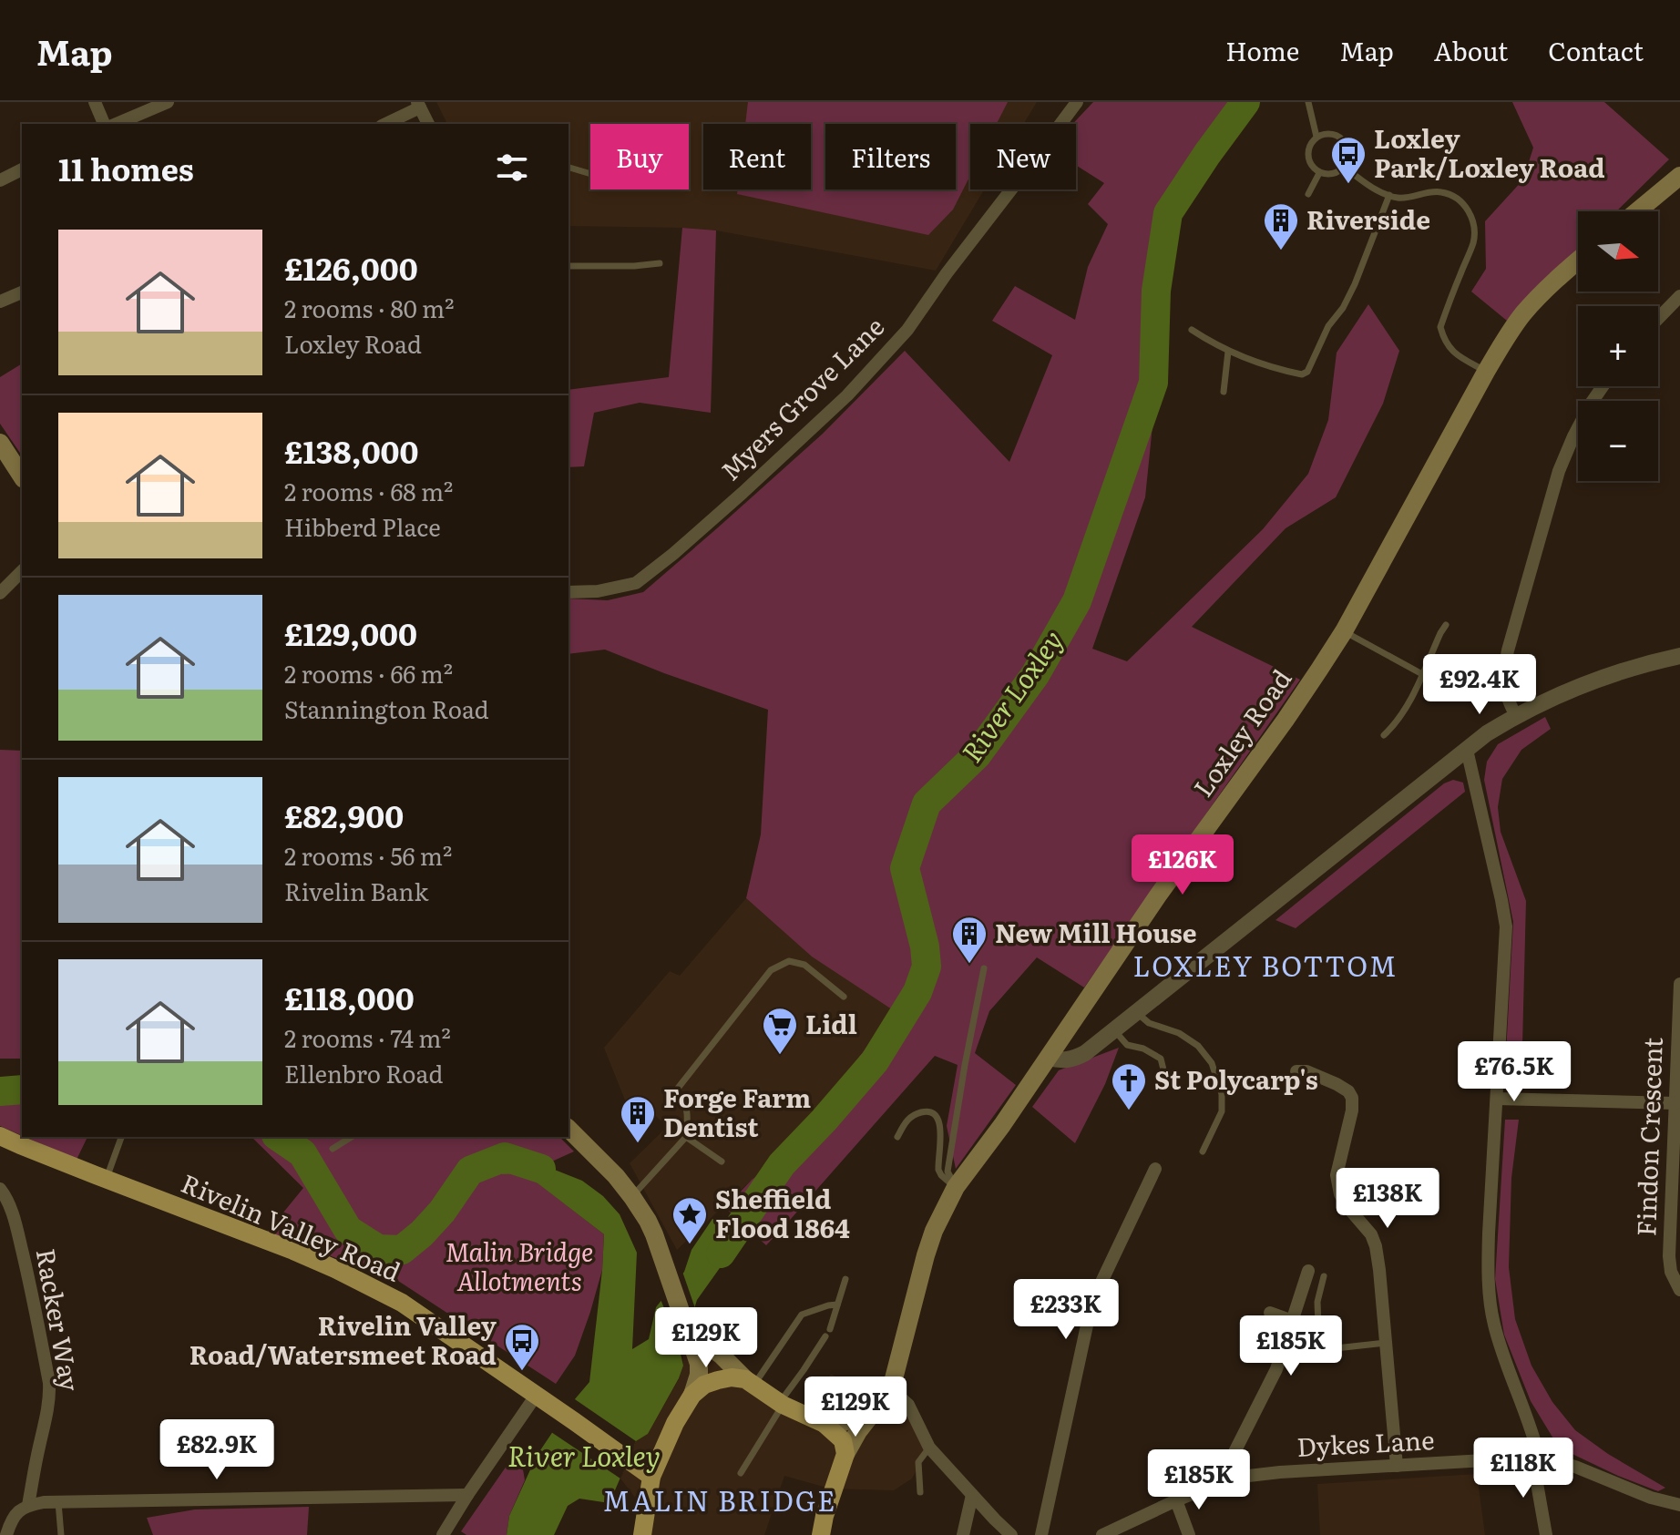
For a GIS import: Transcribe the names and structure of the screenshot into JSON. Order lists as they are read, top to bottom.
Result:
{
  "streets": {
    "main road": ["Loxley Road", "Rivelin Valley Road"],
    "street": [
      "Myers Grove Lane",
      "Findon Crescent",
      "Racker Way",
      "Dykes Lane"
    ]
  },
  "districts": ["LOXLEY BOTTOM", "MALIN BRIDGE"],
  "water": ["River Loxley"],
  "parks": ["Malin Bridge Allotments"],
  "places": {
    "bus stop": ["Loxley Park/Loxley Road", "Rivelin Valley Road/Watersmeet Road"],
    "building": ["Riverside", "New Mill House", "Forge Farm Dentist"],
    "supermarket": ["Lidl"],
    "church": ["St Polycarp's"],
    "place": ["Sheffield Flood 1864"]
  },
  "north": "right",
  "page": {
    "header": "Map",
    "nav": [
      "Home",
      "Map",
      "About",
      "Contact"
    ],
    "chip": [
      "Buy",
      "Rent",
      "Filters",
      "New"
    ],
    "heading": "11 homes",
    "map_buttons": ["+", "−"],
    "list": [
      {
        "name": "£126,000",
        "note": "2 rooms · 80 m² · Loxley Road"
      },
      {
        "name": "£138,000",
        "note": "2 rooms · 68 m² · Hibberd Place"
      },
      {
        "name": "£129,000",
        "note": "2 rooms · 66 m² · Stannington Road"
      },
      {
        "name": "£82,900",
        "note": "2 rooms · 56 m² · Rivelin Bank"
      },
      {
        "name": "£118,000",
        "note": "2 rooms · 74 m² · Ellenbro Road"
      }
    ],
    "price": [
      "£92.4K",
      "£126K",
      "£76.5K",
      "£138K",
      "£233K",
      "£129K",
      "£185K",
      "£129K",
      "£82.9K",
      "£118K",
      "£185K"
    ]
  }
}
